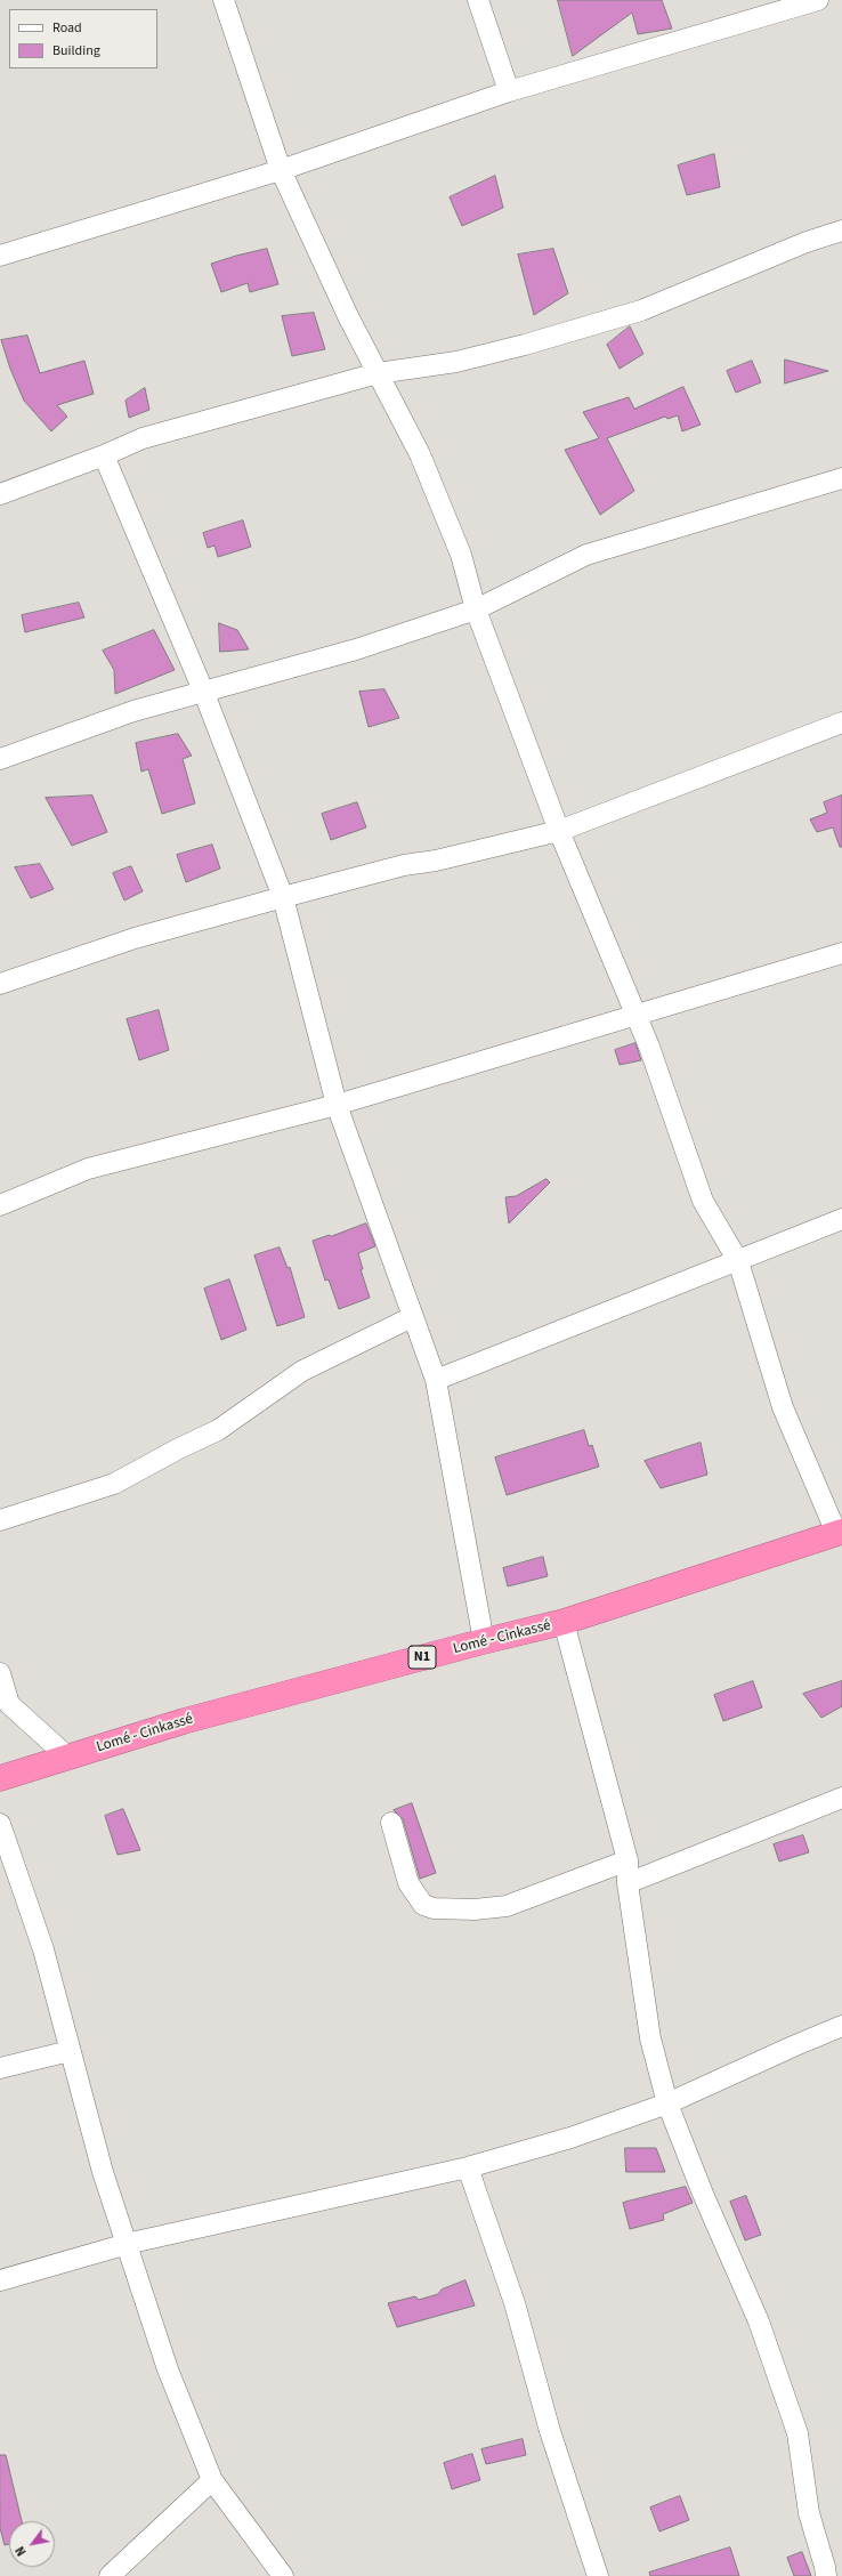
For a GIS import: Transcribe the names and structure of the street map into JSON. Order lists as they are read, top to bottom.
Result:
{
  "streets": {
    "highway": ["Lomé - Cinkassé", "N1"]
  },
  "legend": ["Road", "Building"],
  "north": "bottom left"
}
